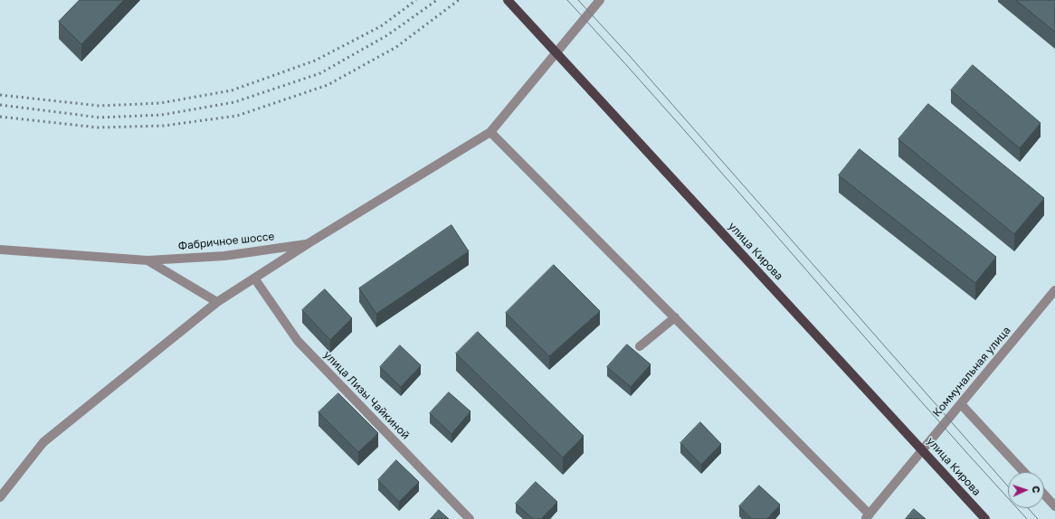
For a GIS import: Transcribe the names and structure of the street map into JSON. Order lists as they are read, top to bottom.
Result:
{
  "streets": {
    "main road": ["улица Кирова"],
    "street": ["Фабричное шоссе", "Коммунальная улица", "улица Лизы Чайкиной"]
  },
  "crossings": [
    ["улица Кирова", "Коммунальная улица"]
  ],
  "north": "right"
}
